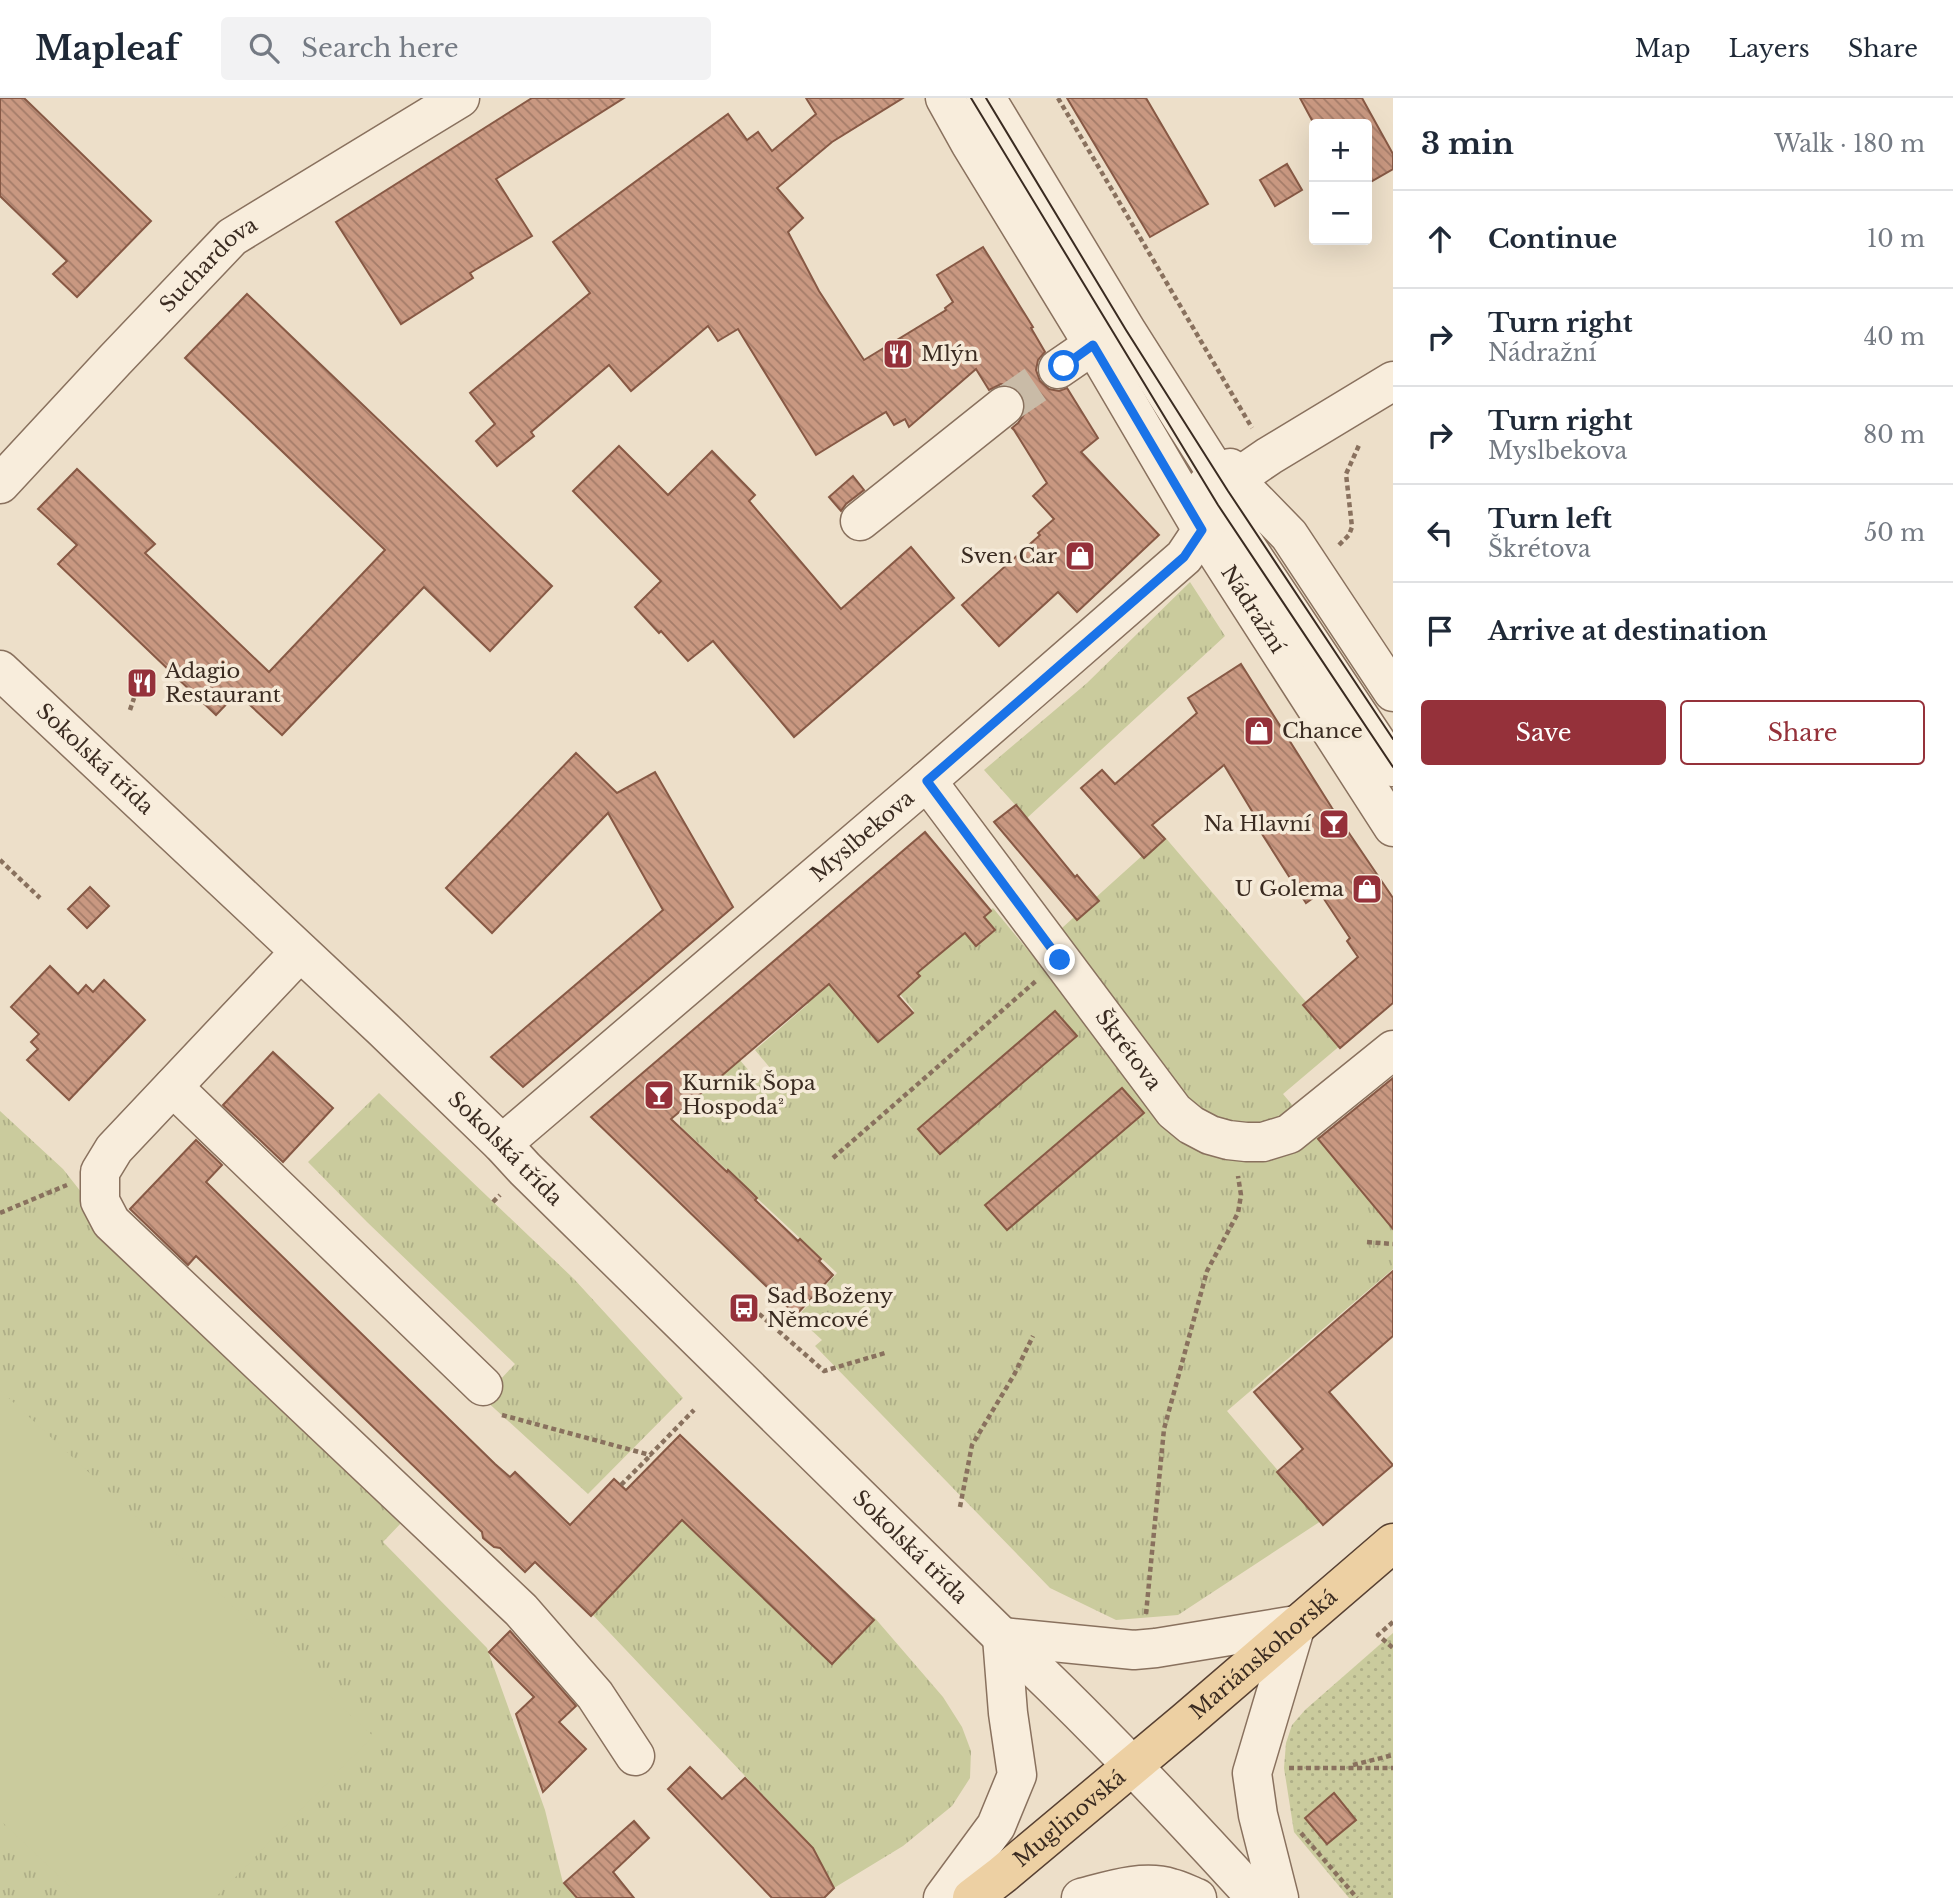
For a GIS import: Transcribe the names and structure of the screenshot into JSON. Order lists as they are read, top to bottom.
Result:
{
  "streets": {
    "main road": ["Mariánskohorská", "Muglinovská"],
    "street": [
      "Suchardova",
      "Nádražní",
      "Sokolská třída",
      "Myslbekova",
      "Škrétova"
    ]
  },
  "crossings": [
    ["Nádražní", "Myslbekova"],
    ["Sokolská třída", "Myslbekova"],
    ["Sokolská třída", "Mariánskohorská"],
    ["Sokolská třída", "Muglinovská"],
    ["Myslbekova", "Škrétova"],
    ["Mariánskohorská", "Muglinovská"]
  ],
  "places": {
    "restaurant": ["Mlýn", "Adagio Restaurant"],
    "shop": ["Sven Car", "Chance", "U Golema"],
    "bar": ["Na Hlavní", "Kurnik Šopa Hospoda²"],
    "bus stop": ["Sad Boženy Němcové"]
  },
  "page": {
    "header": "Mapleaf",
    "search": "Search here",
    "nav": ["Map", "Layers", "Share"],
    "heading": ["3 min", "Walk · 180 m"],
    "map_buttons": ["+", "−"],
    "list": [
      ["Continue", "10 m"],
      ["Turn right", "Nádražní", "40 m"],
      ["Turn right", "Myslbekova", "80 m"],
      ["Turn left", "Škrétova", "50 m"],
      "Arrive at destination"
    ],
    "buttons": ["Save", "Share"]
  }
}
